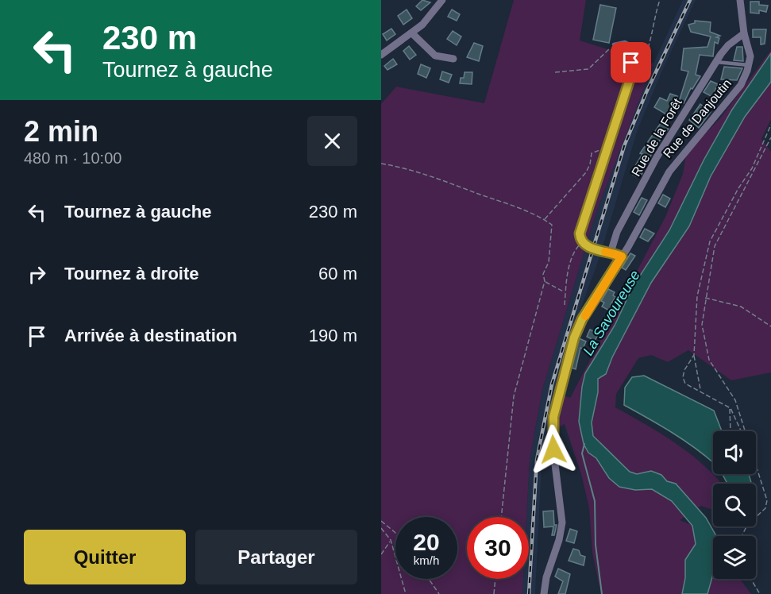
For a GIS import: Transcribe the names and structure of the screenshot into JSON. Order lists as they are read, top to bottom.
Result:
{
  "streets": {
    "street": ["Rue de Danjoutin", "Rue de la Forêt"]
  },
  "crossings": [
    ["Rue de Danjoutin", "Rue de la Forêt"]
  ],
  "water": ["La Savoureuse"],
  "page": {
    "turn": ["230 m", "Tournez à gauche"],
    "heading": ["2 min", "480 m · 10:00"],
    "list": [
      {
        "name": "Tournez à gauche",
        "value": "230 m"
      },
      {
        "name": "Tournez à droite",
        "value": "60 m"
      },
      {
        "name": "Arrivée à destination",
        "value": "190 m"
      }
    ],
    "speed": "20 km/h",
    "limit": "30",
    "buttons": ["Quitter", "Partager"]
  }
}
